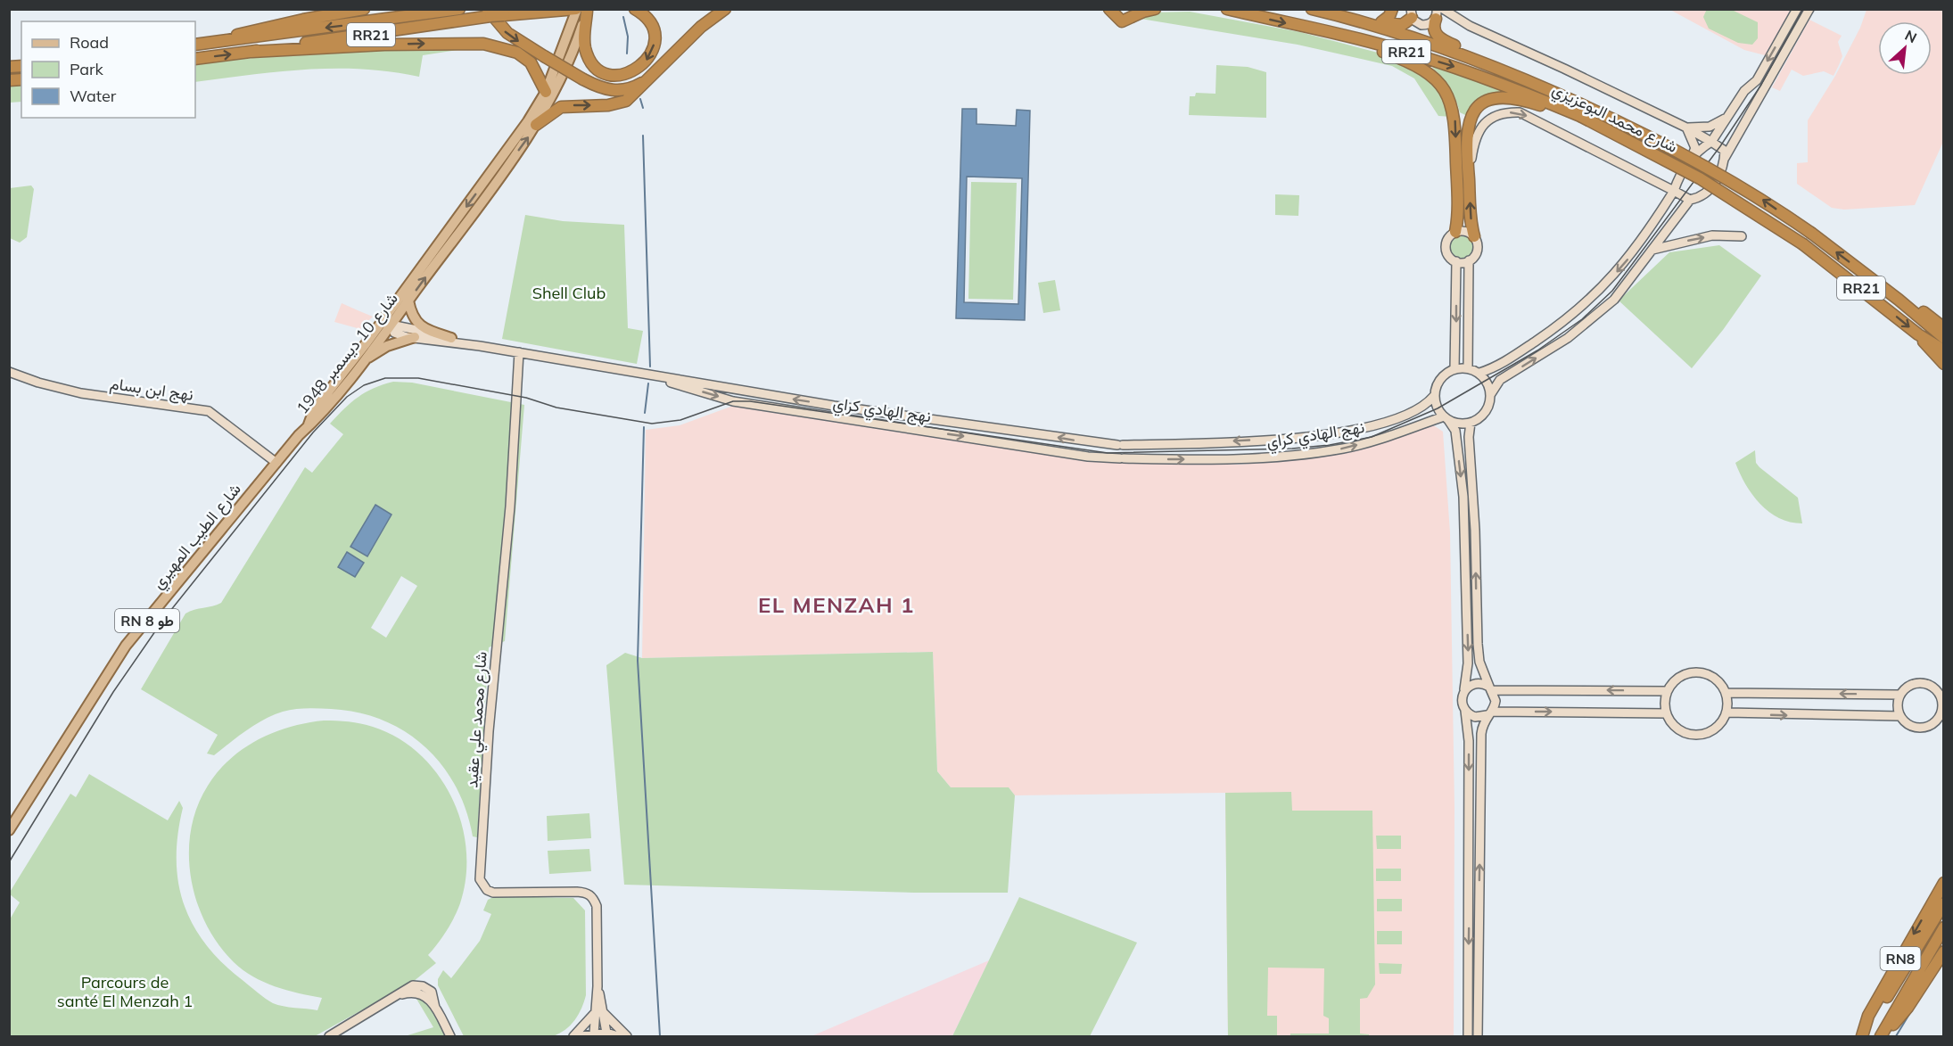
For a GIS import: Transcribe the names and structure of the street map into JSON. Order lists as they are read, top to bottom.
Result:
{
  "streets": {
    "highway": ["RR21", "شارع محمد البوعزيزي", "RN8"],
    "main road": ["شارع 10 ديسمبر 1948", "شارع الطيب المهيري", "RN 8 طو"],
    "street": ["نهج ابن بسام", "نهج الهادي كراي", "شارع محمد علي عقيد"]
  },
  "crossings": [
    ["شارع 10 ديسمبر 1948", "نهج الهادي كراي"],
    ["شارع 10 ديسمبر 1948", "شارع الطيب المهيري"],
    ["نهج ابن بسام", "شارع الطيب المهيري"],
    ["نهج الهادي كراي", "شارع محمد علي عقيد"]
  ],
  "districts": ["EL MENZAH 1"],
  "parks": ["Shell Club", "Parcours de santé El Menzah 1"],
  "legend": ["Road", "Park", "Water"],
  "north": "top right"
}
